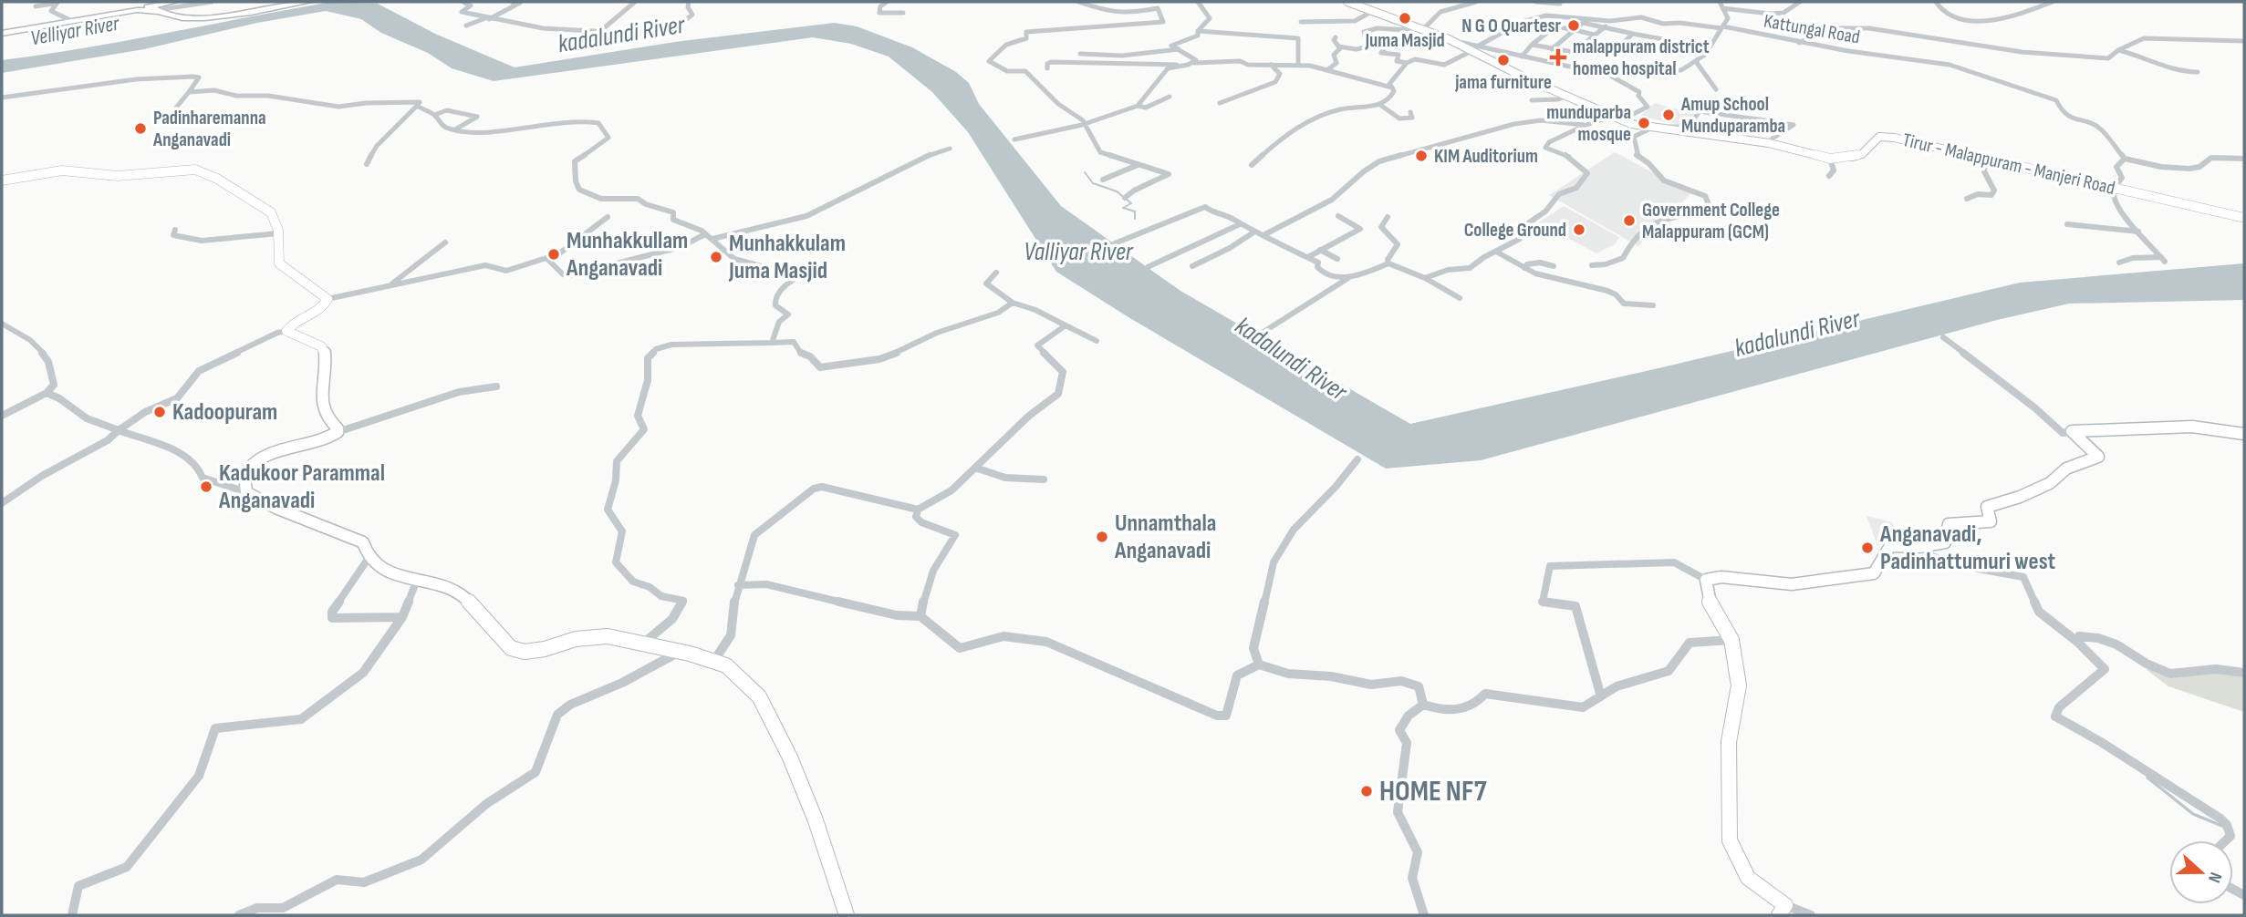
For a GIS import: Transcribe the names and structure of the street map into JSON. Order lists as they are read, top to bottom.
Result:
{
  "streets": {
    "main road": ["Tirur - Malappuram - Manjeri Road"],
    "street": ["Kattungal Road"]
  },
  "crossings": [
    ["Kattungal Road", "Tirur - Malappuram - Manjeri Road"]
  ],
  "water": ["Velliyar River", "kadalundi River", "Valliyar River"],
  "places": {
    "other": [
      "Juma Masjid",
      "N G O Quartesr",
      "jama furniture",
      "Amup School Munduparamba",
      "munduparba mosque",
      "Padinharemanna Anganavadi",
      "KIM Auditorium",
      "Government College Malappuram (GCM)",
      "College Ground",
      "Munhakkullam Anganavadi",
      "Munhakkulam Juma Masjid",
      "Kadoopuram",
      "Kadukoor Parammal Anganavadi",
      "Unnamthala Anganavadi",
      "Anganavadi, Padinhattumuri west",
      "HOME NF7"
    ],
    "health": ["malappuram district homeo hospital"]
  },
  "north": "right"
}
